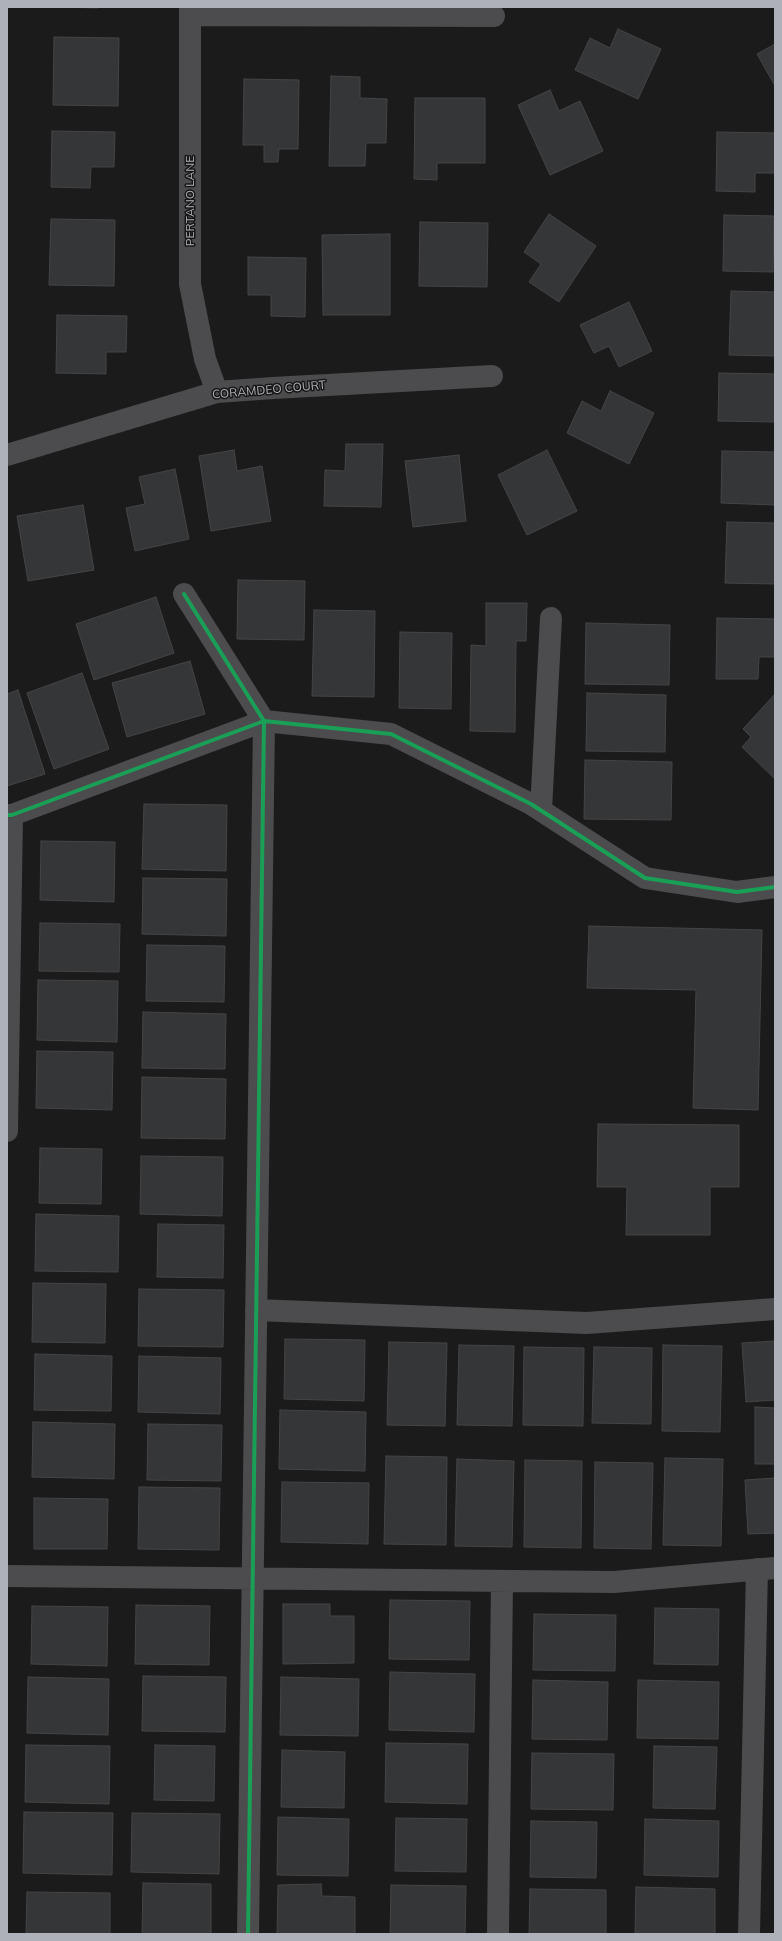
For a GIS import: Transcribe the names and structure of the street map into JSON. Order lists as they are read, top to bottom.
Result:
{
  "streets": {
    "street": ["PERTANO LANE", "CORAMDEO COURT"]
  },
  "crossings": [
    ["PERTANO LANE", "CORAMDEO COURT"]
  ]
}
